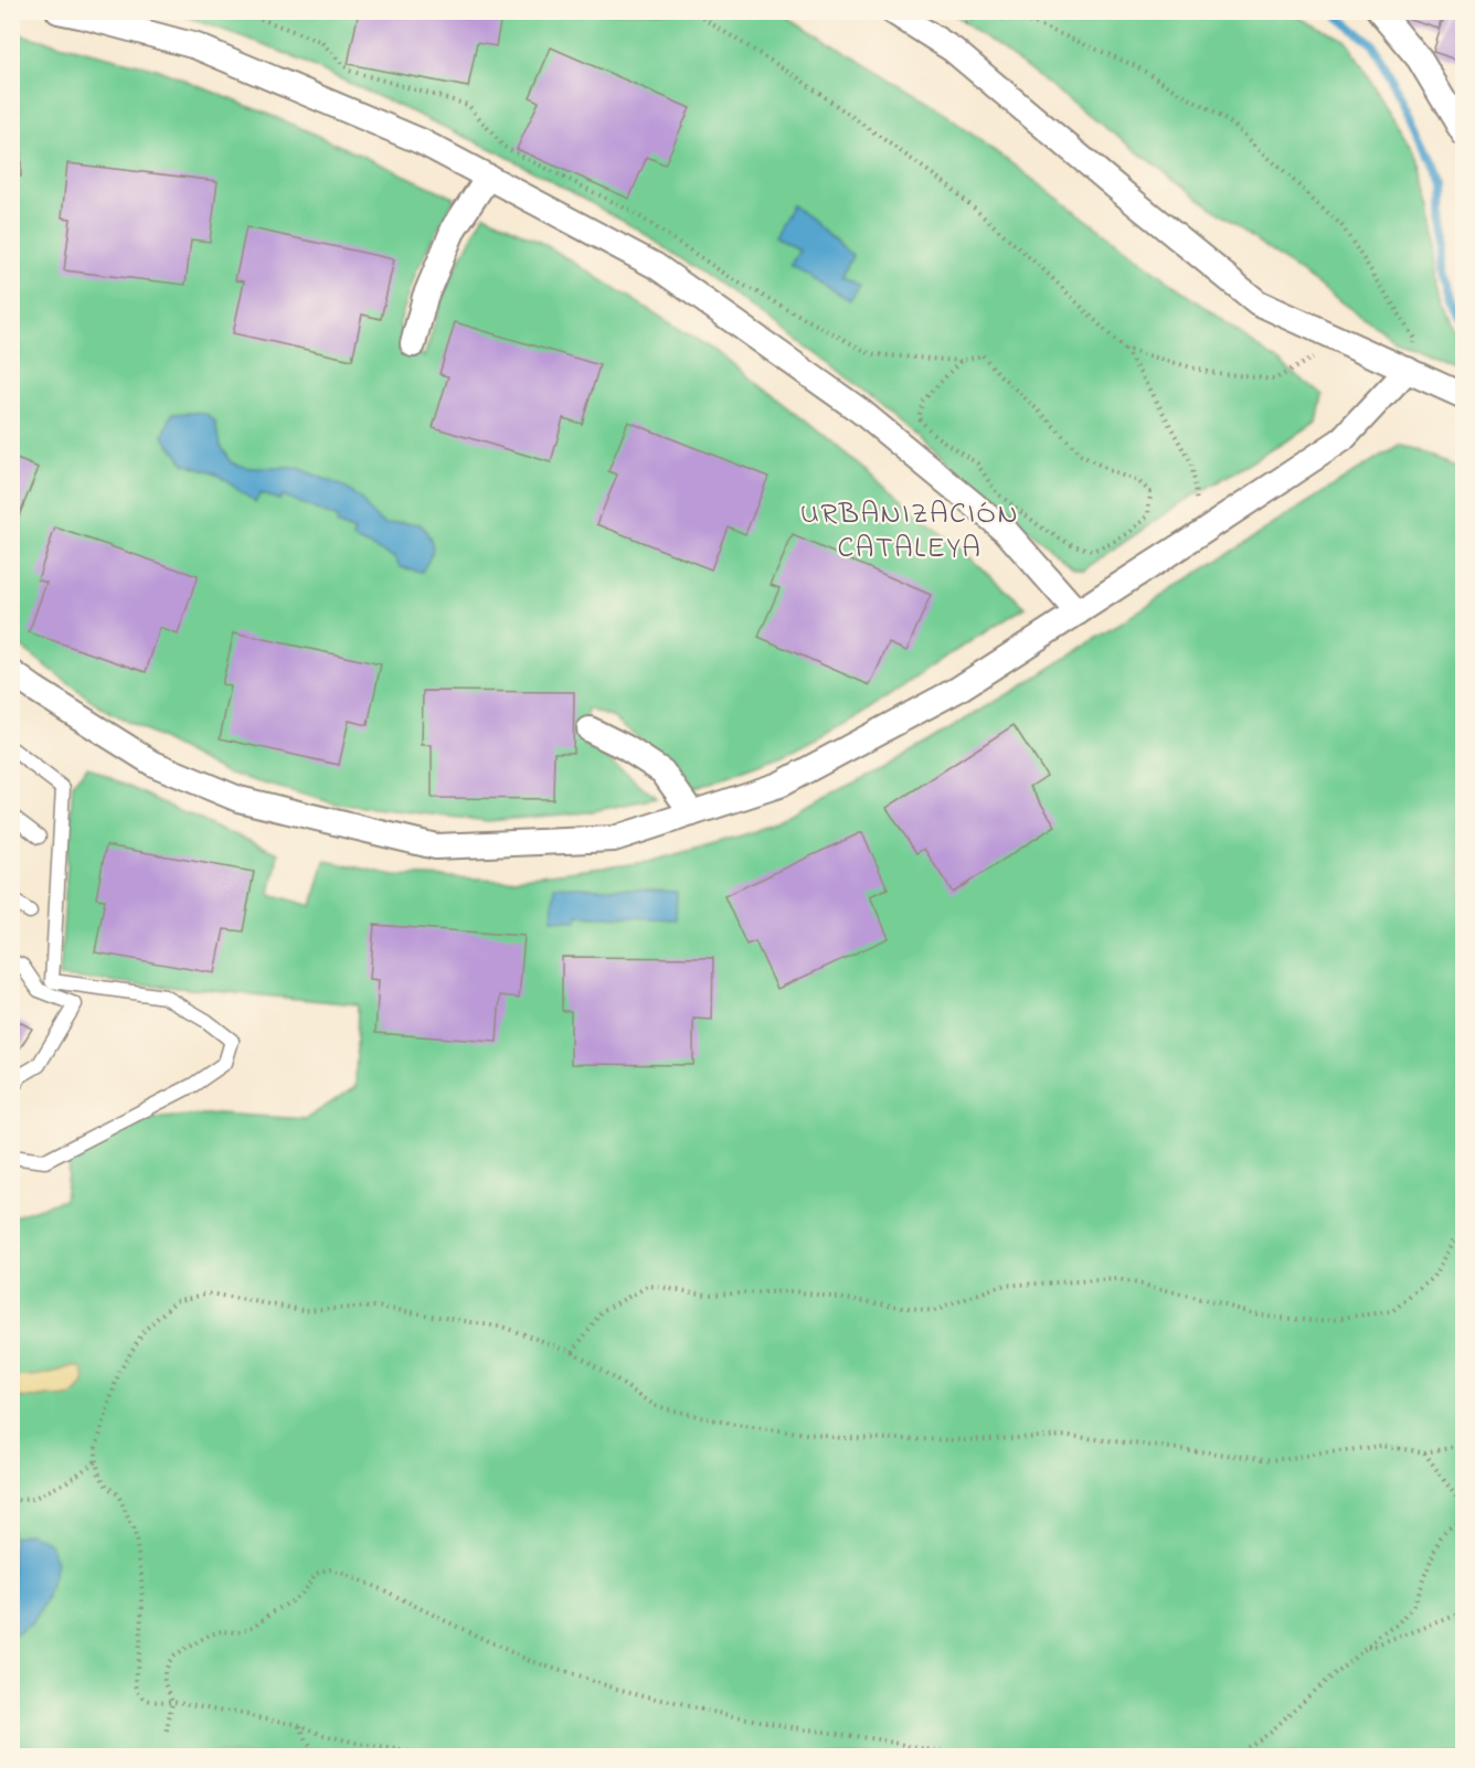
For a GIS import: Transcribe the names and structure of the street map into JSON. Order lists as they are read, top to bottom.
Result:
{
  "districts": ["URBANIZACIÓN CATALEYA"]
}
